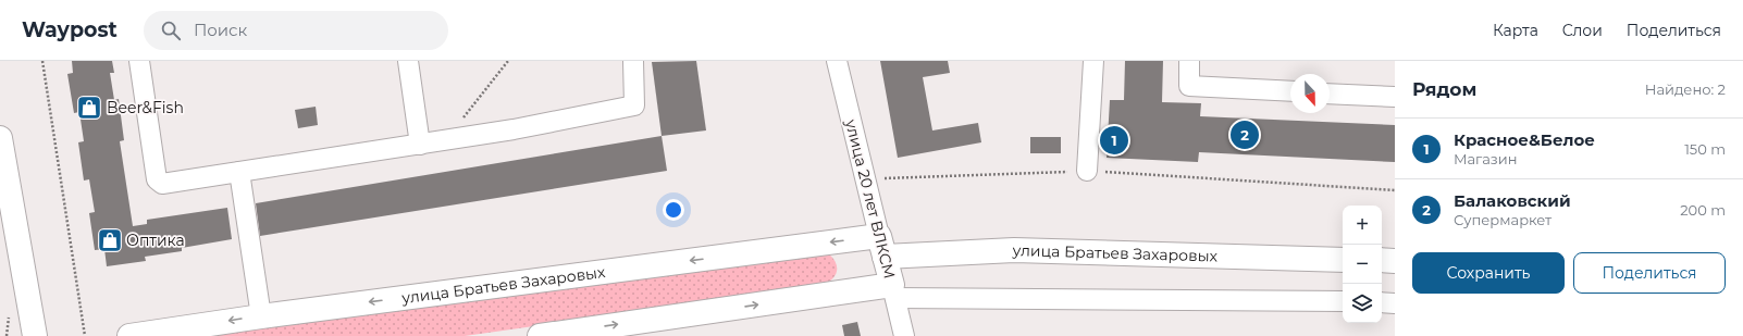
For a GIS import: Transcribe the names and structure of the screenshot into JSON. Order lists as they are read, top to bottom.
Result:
{
  "streets": {
    "main road": ["улица 20 лет ВЛКСМ", "улица Братьев Захаровых"]
  },
  "crossings": [
    ["улица 20 лет ВЛКСМ", "улица Братьев Захаровых"]
  ],
  "places": {
    "shop": ["Beer&Fish", "Оптика"]
  },
  "north": "bottom",
  "page": {
    "header": "Waypost",
    "search": "Поиск",
    "nav": ["Карта", "Слои", "Поделиться"],
    "heading": ["Рядом", "Найдено: 2"],
    "list": [
      {
        "mark": "1",
        "name": "Красное&Белое",
        "note": "Магазин",
        "value": "150 m"
      },
      {
        "mark": "2",
        "name": "Балаковский",
        "note": "Супермаркет",
        "value": "200 m"
      }
    ],
    "pins": ["2", "1"],
    "map_buttons": ["+", "−"],
    "buttons": ["Сохранить", "Поделиться"]
  }
}
